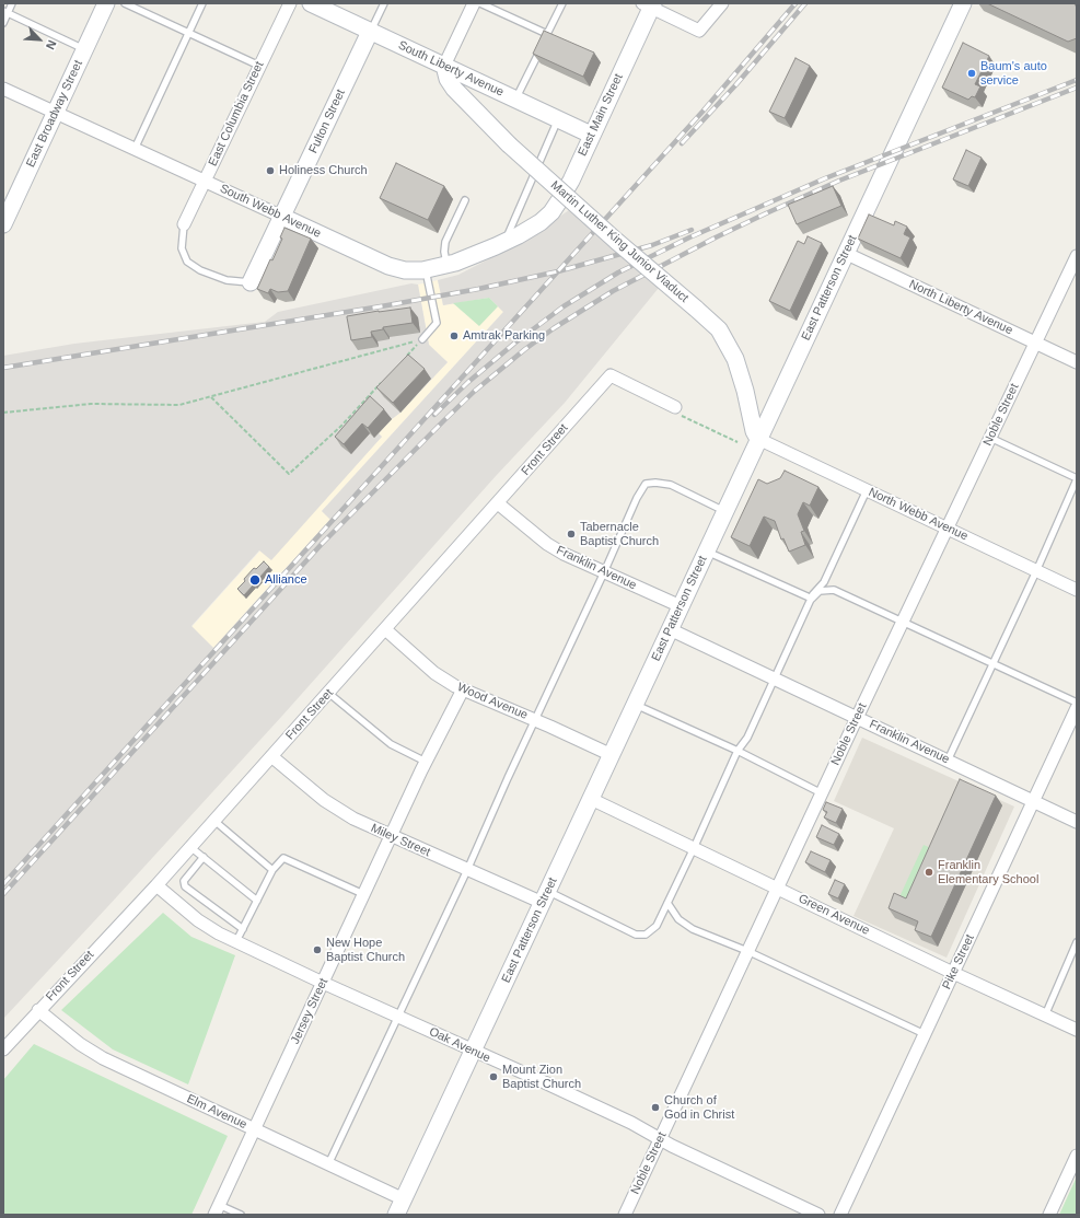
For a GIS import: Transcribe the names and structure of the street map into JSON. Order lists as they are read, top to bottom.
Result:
{
  "streets": {
    "street": [
      "South Liberty Avenue",
      "East Broadway Street",
      "East Columbia Street",
      "East Main Street",
      "Fulton Street",
      "South Webb Avenue",
      "Martin Luther King Junior Viaduct",
      "East Patterson Street",
      "North Liberty Avenue",
      "Noble Street",
      "Front Street",
      "North Webb Avenue",
      "Franklin Avenue",
      "Wood Avenue",
      "Miley Street",
      "Green Avenue",
      "Pike Street",
      "Jersey Street",
      "Oak Avenue",
      "Elm Avenue"
    ]
  },
  "crossings": [
    ["South Liberty Avenue", "East Main Street"],
    ["South Liberty Avenue", "Fulton Street"],
    ["South Liberty Avenue", "Martin Luther King Junior Viaduct"],
    ["East Broadway Street", "South Webb Avenue"],
    ["East Columbia Street", "South Webb Avenue"],
    ["East Main Street", "South Webb Avenue"],
    ["Fulton Street", "South Webb Avenue"],
    ["Martin Luther King Junior Viaduct", "East Patterson Street"],
    ["Martin Luther King Junior Viaduct", "North Webb Avenue"],
    ["East Patterson Street", "North Liberty Avenue"],
    ["East Patterson Street", "North Webb Avenue"],
    ["East Patterson Street", "Franklin Avenue"],
    ["East Patterson Street", "Wood Avenue"],
    ["East Patterson Street", "Miley Street"],
    ["East Patterson Street", "Green Avenue"],
    ["East Patterson Street", "Oak Avenue"],
    ["East Patterson Street", "Elm Avenue"],
    ["North Liberty Avenue", "Noble Street"],
    ["Noble Street", "North Webb Avenue"],
    ["Noble Street", "Franklin Avenue"],
    ["Noble Street", "Green Avenue"],
    ["Noble Street", "Oak Avenue"],
    ["Front Street", "Franklin Avenue"],
    ["Front Street", "Wood Avenue"],
    ["Front Street", "Miley Street"],
    ["Front Street", "Oak Avenue"],
    ["Front Street", "Elm Avenue"],
    ["Franklin Avenue", "Pike Street"],
    ["Wood Avenue", "Jersey Street"],
    ["Miley Street", "Jersey Street"],
    ["Green Avenue", "Pike Street"],
    ["Jersey Street", "Oak Avenue"],
    ["Jersey Street", "Elm Avenue"]
  ],
  "places": [
    "Baum's auto service",
    "Holiness Church",
    "Amtrak Parking",
    "Tabernacle Baptist Church",
    "Alliance",
    "Franklin Elementary School",
    "New Hope Baptist Church",
    "Mount Zion Baptist Church",
    "Church of God in Christ"
  ],
  "north": "bottom right"
}
